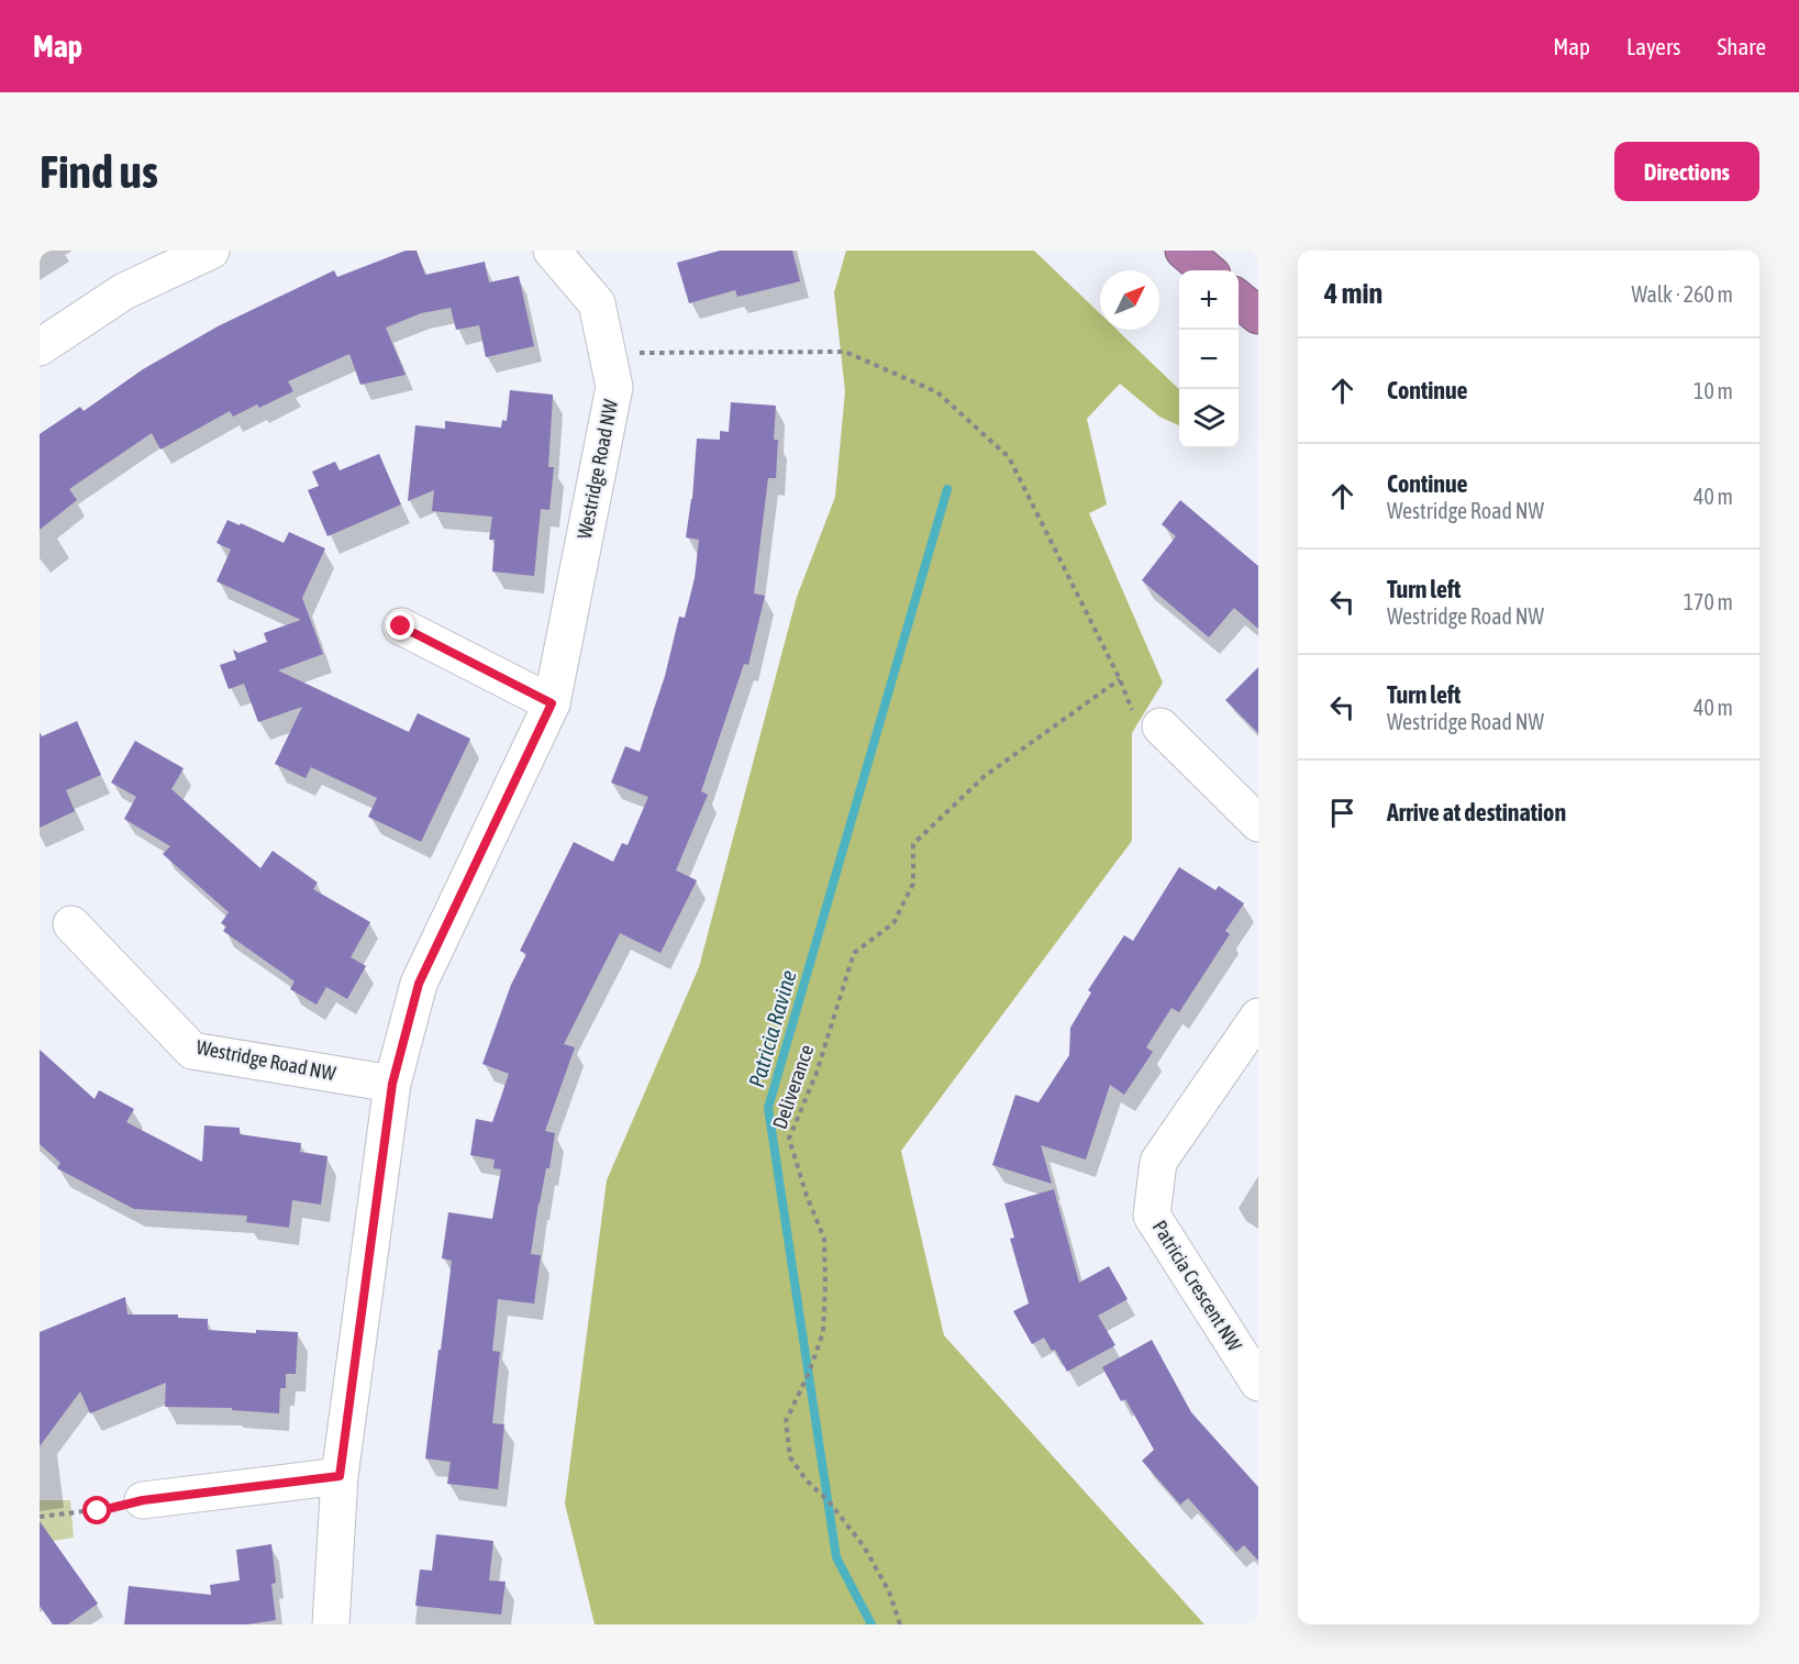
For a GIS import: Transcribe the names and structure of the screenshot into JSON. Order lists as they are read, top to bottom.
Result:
{
  "streets": {
    "street": ["Westridge Road NW", "Patricia Crescent NW"],
    "path": ["Deliverance"]
  },
  "water": ["Patricia Ravine"],
  "north": "top right",
  "page": {
    "header": "Map",
    "nav": ["Map", "Layers", "Share"],
    "buttons": "Directions",
    "title": "Find us",
    "heading": ["4 min", "Walk · 260 m"],
    "map_buttons": ["+", "−"],
    "list": [
      ["Continue", "10 m"],
      ["Continue", "Westridge Road NW", "40 m"],
      ["Turn left", "Westridge Road NW", "170 m"],
      ["Turn left", "Westridge Road NW", "40 m"],
      "Arrive at destination"
    ]
  }
}
